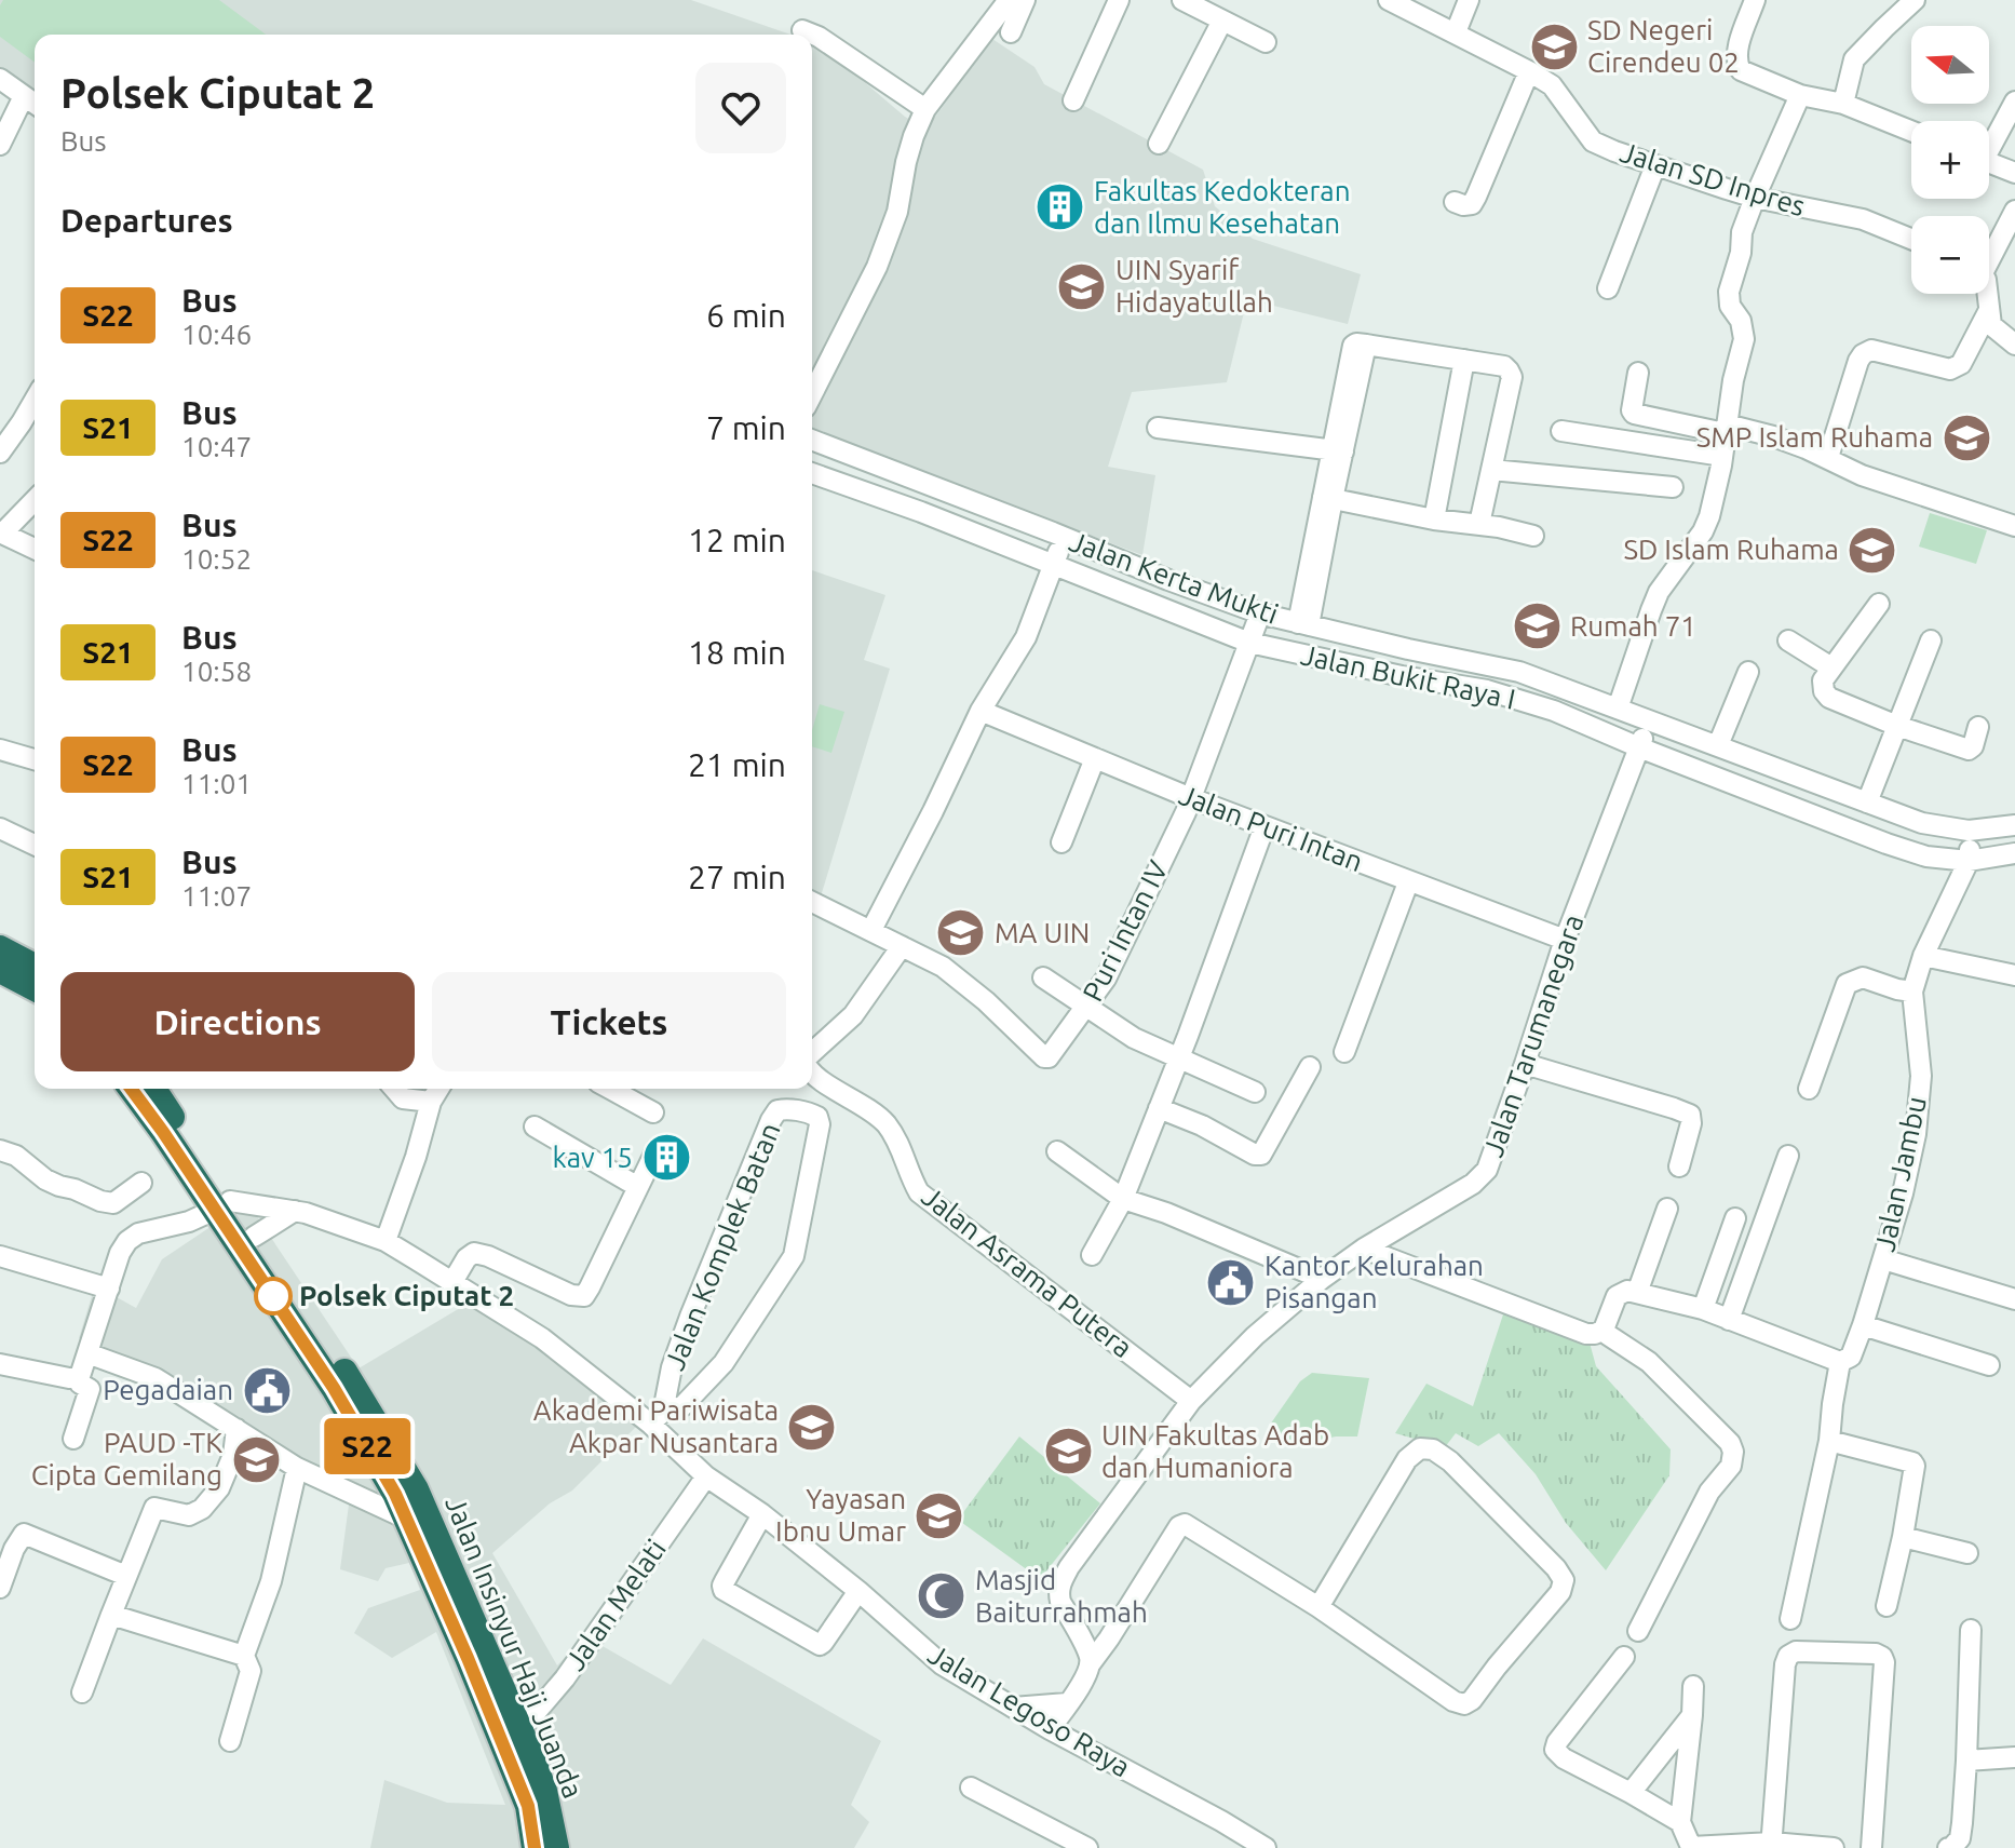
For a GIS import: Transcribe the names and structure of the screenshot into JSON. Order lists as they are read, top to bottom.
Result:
{
  "streets": {
    "highway": ["Jalan Insinyur Haji Juanda"],
    "street": [
      "Jalan SD Inpres",
      "Jalan Kerta Mukti",
      "Jalan Bukit Raya I",
      "Jalan Puri Intan",
      "Puri Intan IV",
      "Jalan Tarumanegara",
      "Jalan Jambu",
      "Jalan Komplek Batan",
      "Jalan Asrama Putera",
      "Jalan Melati",
      "Jalan Legoso Raya"
    ]
  },
  "crossings": [
    ["Jalan Kerta Mukti", "Jalan Bukit Raya I"],
    ["Jalan Kerta Mukti", "Puri Intan IV"],
    ["Jalan Kerta Mukti", "Jalan Tarumanegara"],
    ["Jalan Bukit Raya I", "Puri Intan IV"],
    ["Jalan Bukit Raya I", "Jalan Tarumanegara"],
    ["Jalan Bukit Raya I", "Jalan Jambu"],
    ["Jalan Puri Intan", "Puri Intan IV"],
    ["Jalan Puri Intan", "Jalan Tarumanegara"],
    ["Puri Intan IV", "Jalan Asrama Putera"],
    ["Jalan Tarumanegara", "Jalan Asrama Putera"],
    ["Jalan Komplek Batan", "Jalan Legoso Raya"],
    ["Jalan Melati", "Jalan Insinyur Haji Juanda"],
    ["Jalan Melati", "Jalan Legoso Raya"],
    ["Jalan Insinyur Haji Juanda", "Jalan Legoso Raya"]
  ],
  "places": {
    "school or university": [
      "SD Negeri Cirendeu 02",
      "UIN Syarif Hidayatullah",
      "SMP Islam Ruhama",
      "SD Islam Ruhama",
      "Rumah 71",
      "MA UIN",
      "Akademi Pariwisata Akpar Nusantara",
      "UIN Fakultas Adab dan Humaniora",
      "PAUD -TK Cipta Gemilang",
      "Yayasan Ibnu Umar"
    ],
    "building": ["Fakultas Kedokteran dan Ilmu Kesehatan", "kav 15"],
    "public building": ["Kantor Kelurahan Pisangan", "Pegadaian"],
    "other": ["Polsek Ciputat 2"],
    "mosque": ["Masjid Baiturrahmah"]
  },
  "lines": ["bus line S22"],
  "north": "left",
  "page": {
    "on_map": "S22",
    "map_buttons": ["+", "−"],
    "heading": [
      ["Polsek Ciputat 2", "Bus"],
      "Departures"
    ],
    "list": [
      {
        "mark": "S22",
        "name": "Bus",
        "note": "10:46",
        "value": "6 min"
      },
      {
        "mark": "S21",
        "name": "Bus",
        "note": "10:47",
        "value": "7 min"
      },
      {
        "mark": "S22",
        "name": "Bus",
        "note": "10:52",
        "value": "12 min"
      },
      {
        "mark": "S21",
        "name": "Bus",
        "note": "10:58",
        "value": "18 min"
      },
      {
        "mark": "S22",
        "name": "Bus",
        "note": "11:01",
        "value": "21 min"
      },
      {
        "mark": "S21",
        "name": "Bus",
        "note": "11:07",
        "value": "27 min"
      }
    ],
    "buttons": ["Directions", "Tickets"]
  }
}
